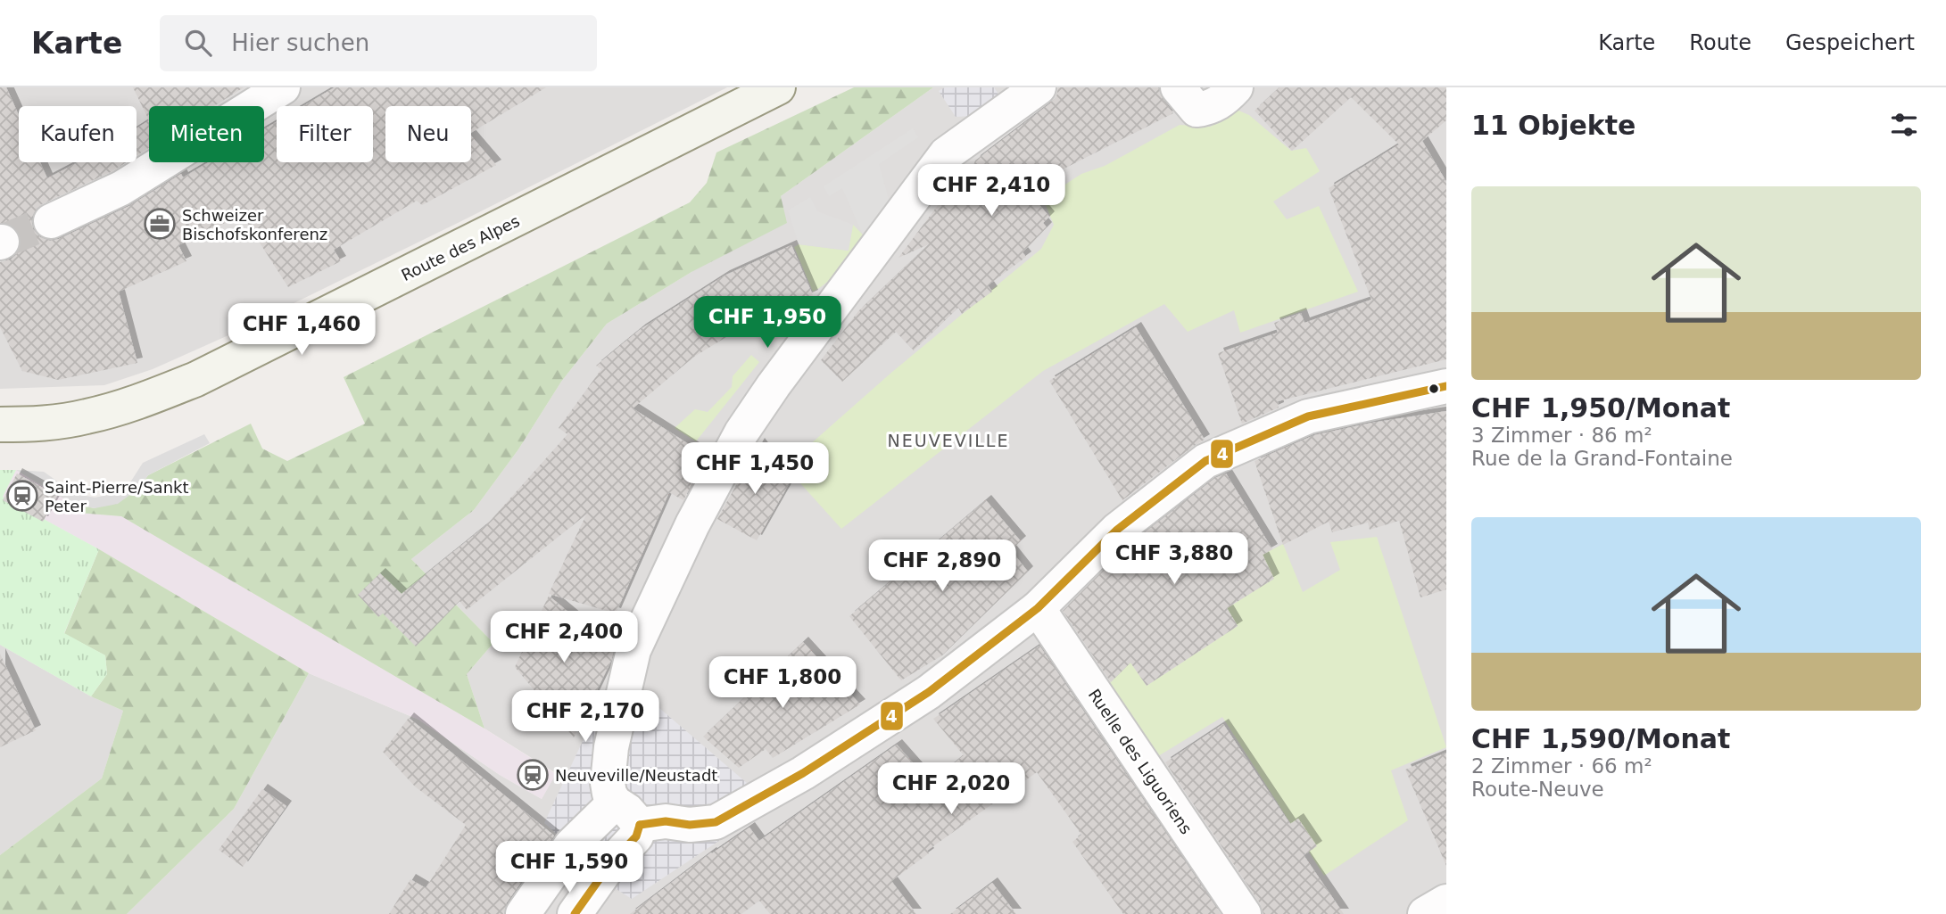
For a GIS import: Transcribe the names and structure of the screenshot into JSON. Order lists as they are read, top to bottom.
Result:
{
  "streets": {
    "main road": ["Route des Alpes"],
    "street": ["Ruelle des Liguoriens"]
  },
  "districts": ["NEUVEVILLE"],
  "places": {
    "office": ["Schweizer Bischofskonferenz"],
    "station": ["Saint-Pierre/Sankt Peter", "Neuveville/Neustadt"]
  },
  "lines": ["transit line 4"],
  "page": {
    "header": "Karte",
    "search": "Hier suchen",
    "nav": ["Karte", "Route", "Gespeichert"],
    "heading": "11 Objekte",
    "chip": [
      "Kaufen",
      "Mieten",
      "Filter",
      "Neu"
    ],
    "list": [
      {
        "name": "CHF 1,950/Monat",
        "note": "3 Zimmer · 86 m² · Rue de la Grand-Fontaine"
      },
      {
        "name": "CHF 1,590/Monat",
        "note": "2 Zimmer · 66 m² · Route-Neuve"
      }
    ],
    "price": [
      "CHF 2,410",
      "CHF 1,950",
      "CHF 1,460",
      "CHF 1,450",
      "CHF 3,880",
      "CHF 2,890",
      "CHF 2,400",
      "CHF 1,800",
      "CHF 2,170",
      "CHF 2,020",
      "CHF 1,590"
    ]
  }
}
